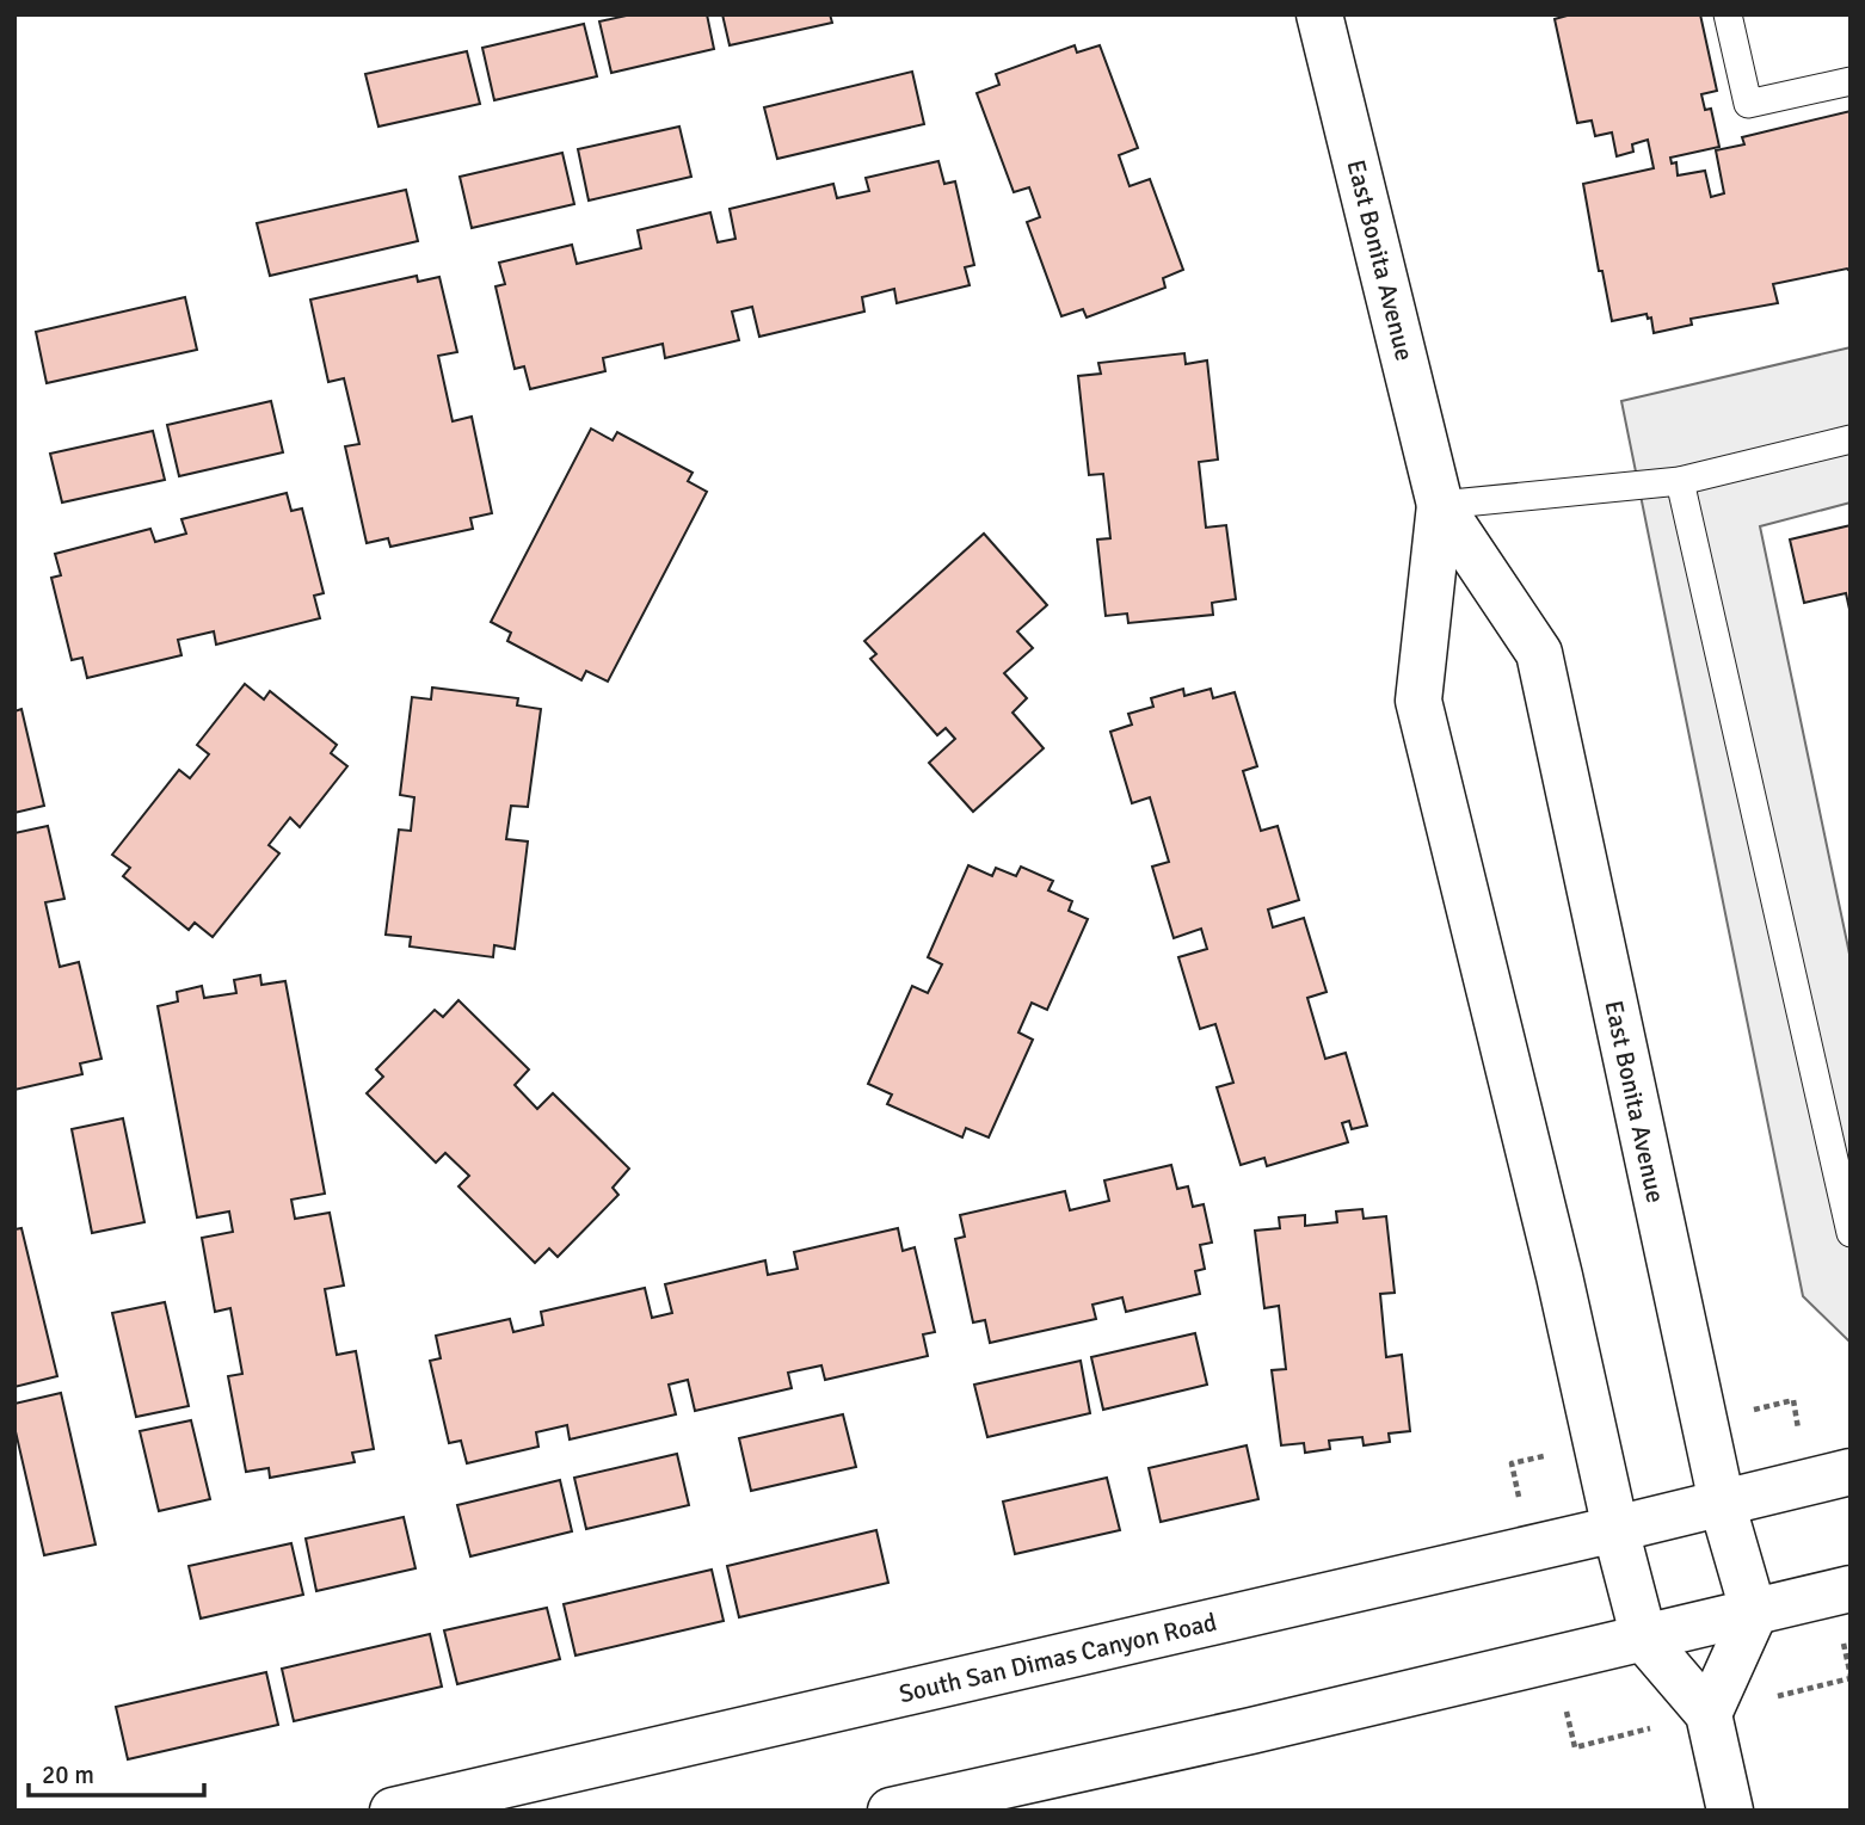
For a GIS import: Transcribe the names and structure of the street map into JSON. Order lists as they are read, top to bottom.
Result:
{
  "streets": {
    "main road": ["East Bonita Avenue", "South San Dimas Canyon Road"]
  },
  "crossings": [
    ["East Bonita Avenue", "South San Dimas Canyon Road"]
  ],
  "scale_bar": "20 m"
}
